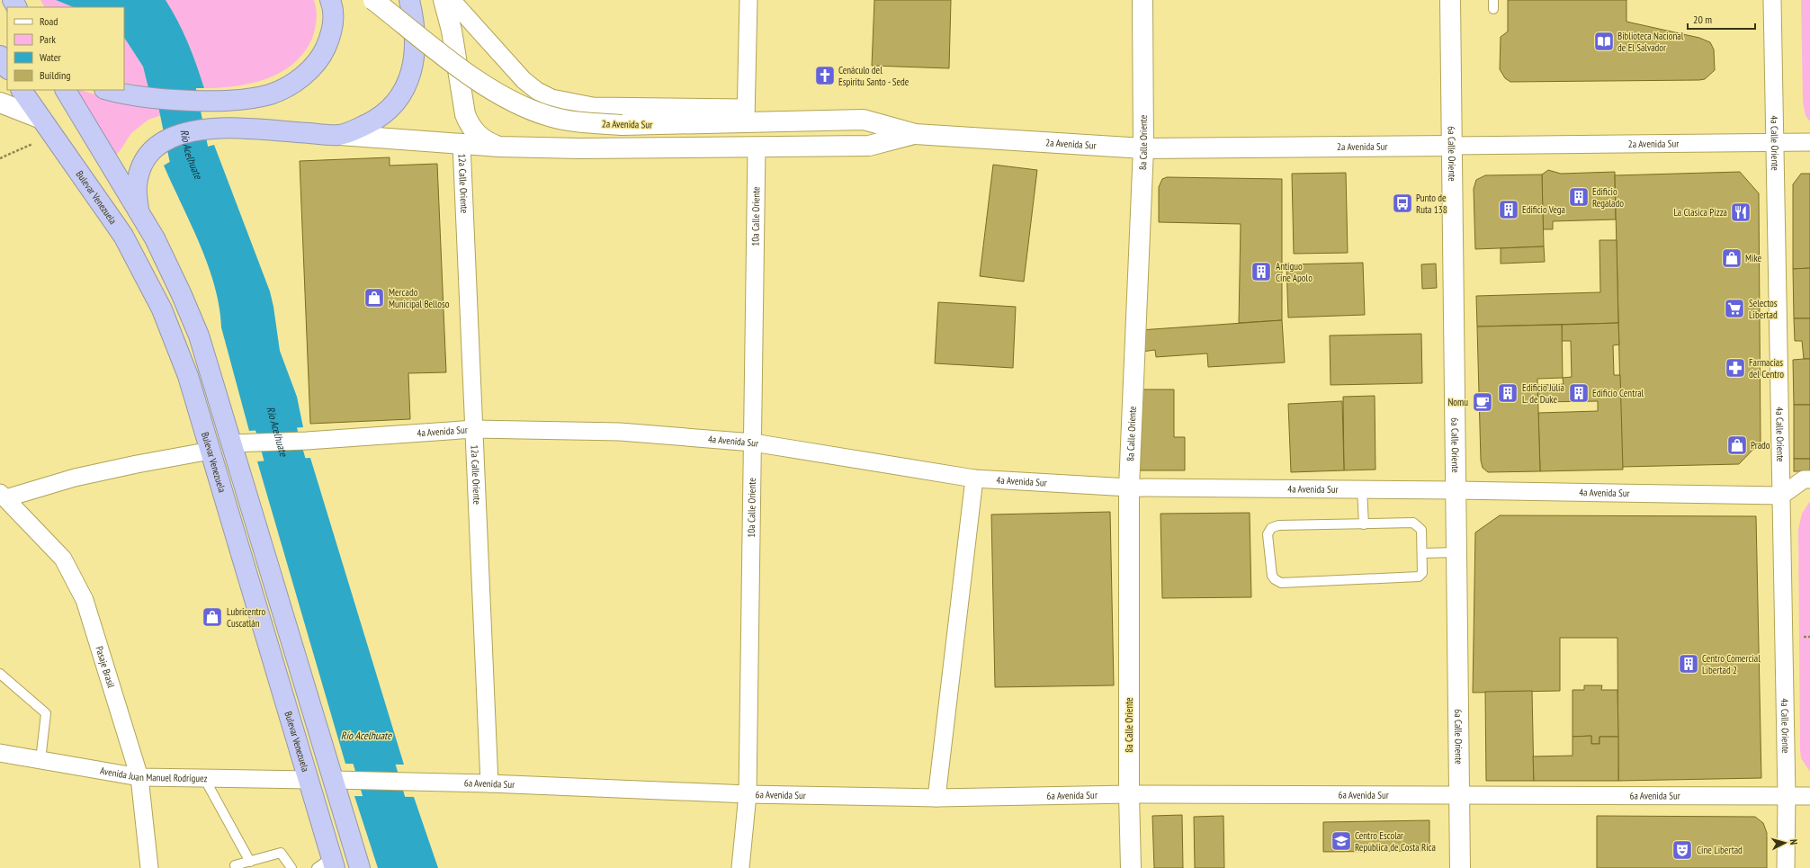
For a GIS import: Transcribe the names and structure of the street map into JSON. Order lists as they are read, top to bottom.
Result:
{
  "streets": {
    "highway": ["Bulevar Venezuela"],
    "main road": ["2a Avenida Sur", "8a Calle Oriente", "6a Calle Oriente"],
    "street": [
      "4a Calle Oriente",
      "12a Calle Oriente",
      "10a Calle Oriente",
      "4a Avenida Sur",
      "Pasaje Brasil",
      "Avenida Juan Manuel Rodríguez",
      "6a Avenida Sur"
    ]
  },
  "crossings": [
    ["2a Avenida Sur", "8a Calle Oriente"],
    ["2a Avenida Sur", "4a Calle Oriente"],
    ["2a Avenida Sur", "6a Calle Oriente"],
    ["2a Avenida Sur", "12a Calle Oriente"],
    ["2a Avenida Sur", "10a Calle Oriente"],
    ["8a Calle Oriente", "4a Avenida Sur"],
    ["8a Calle Oriente", "6a Avenida Sur"],
    ["4a Calle Oriente", "4a Avenida Sur"],
    ["4a Calle Oriente", "6a Avenida Sur"],
    ["6a Calle Oriente", "4a Avenida Sur"],
    ["6a Calle Oriente", "6a Avenida Sur"],
    ["12a Calle Oriente", "4a Avenida Sur"],
    ["12a Calle Oriente", "6a Avenida Sur"],
    ["Bulevar Venezuela", "Avenida Juan Manuel Rodríguez"],
    ["10a Calle Oriente", "4a Avenida Sur"],
    ["10a Calle Oriente", "6a Avenida Sur"],
    ["Pasaje Brasil", "Avenida Juan Manuel Rodríguez"]
  ],
  "water": ["Río Acelhuate"],
  "places": {
    "library": ["Biblioteca Nacional de El Salvador"],
    "church": ["Cenáculo del Espiritu Santo - Sede"],
    "building": [
      "Edificio Regalado",
      "Edificio Vega",
      "Antiguo Cine Apolo",
      "Edificio Julia L. de Duke",
      "Edificio Central",
      "Centro Comercial Libertad 2"
    ],
    "bus stop": ["Punto de Ruta 138"],
    "restaurant": ["La Clasica Pizza"],
    "shop": [
      "Mike",
      "Mercado Municipal Belloso",
      "Prado",
      "Lubricentro Cuscatlán"
    ],
    "supermarket": ["Selectos Libertad"],
    "pharmacy": ["Farmacias del Centro"],
    "cafe": ["Nomu"],
    "school or university": ["Centro Escolar República de Costa Rica"],
    "theatre": ["Cine Libertad"]
  },
  "legend": [
    "Road",
    "Park",
    "Water",
    "Building"
  ],
  "scale_bar": "20 m",
  "north": "right"
}
